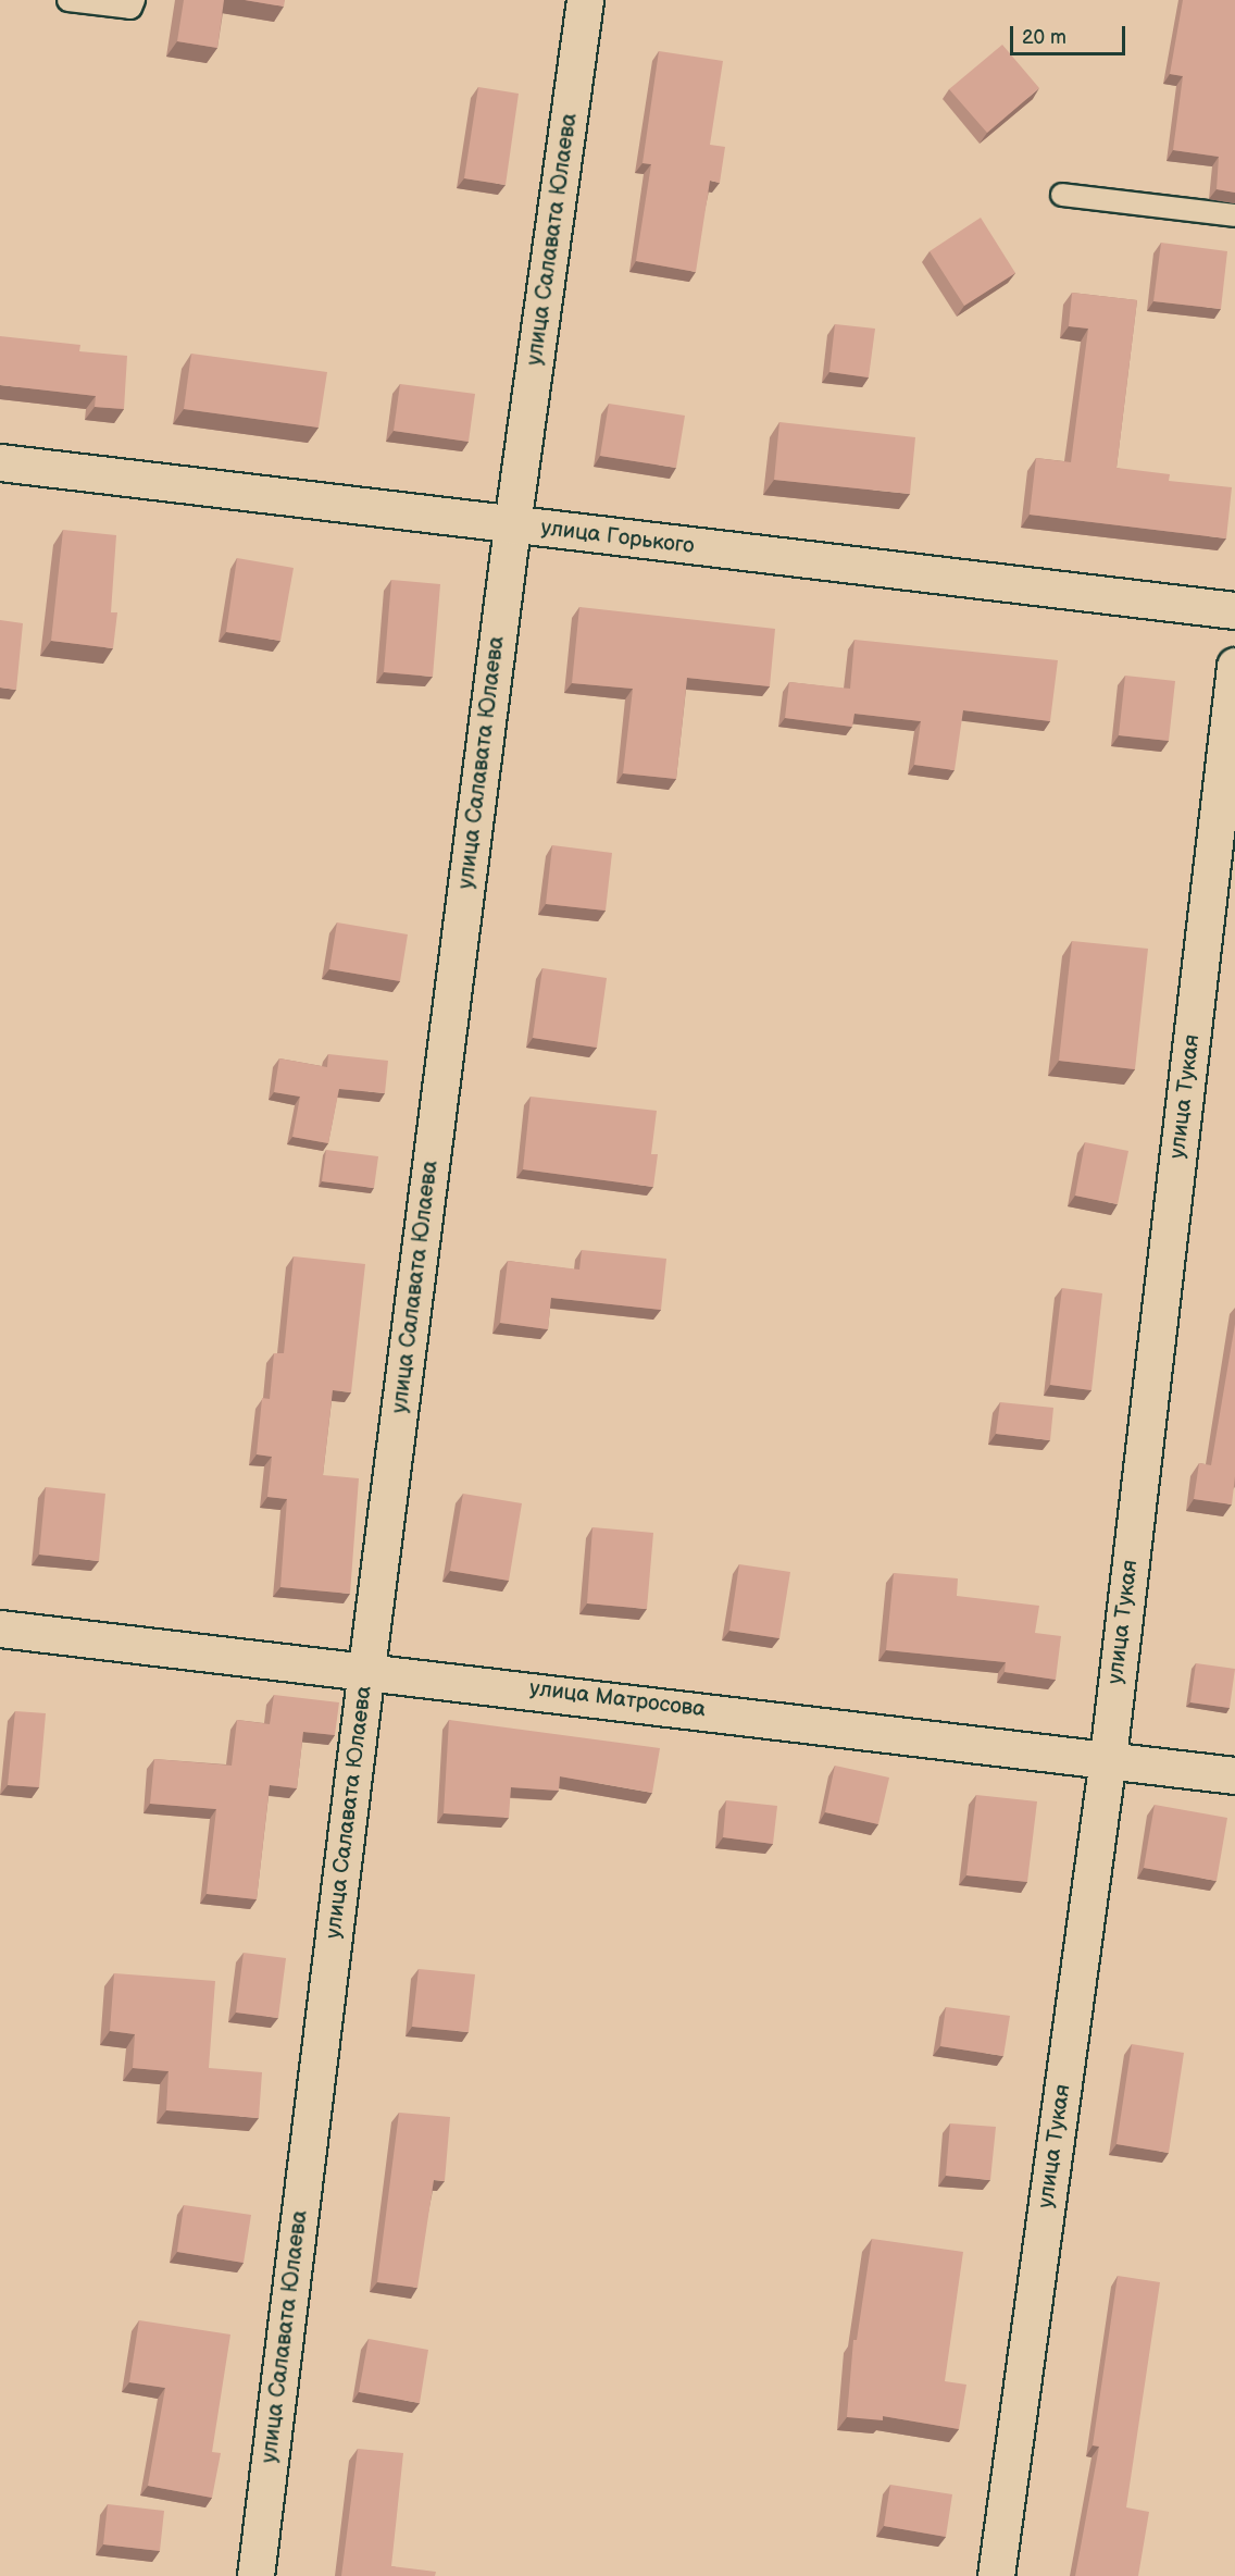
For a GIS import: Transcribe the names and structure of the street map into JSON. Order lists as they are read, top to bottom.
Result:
{
  "streets": {
    "street": [
      "улица Салавата Юлаева",
      "улица Горького",
      "улица Тукая",
      "улица Матросова"
    ]
  },
  "crossings": [
    ["улица Салавата Юлаева", "улица Горького"],
    ["улица Салавата Юлаева", "улица Матросова"],
    ["улица Тукая", "улица Матросова"]
  ],
  "scale_bar": "20 m"
}
